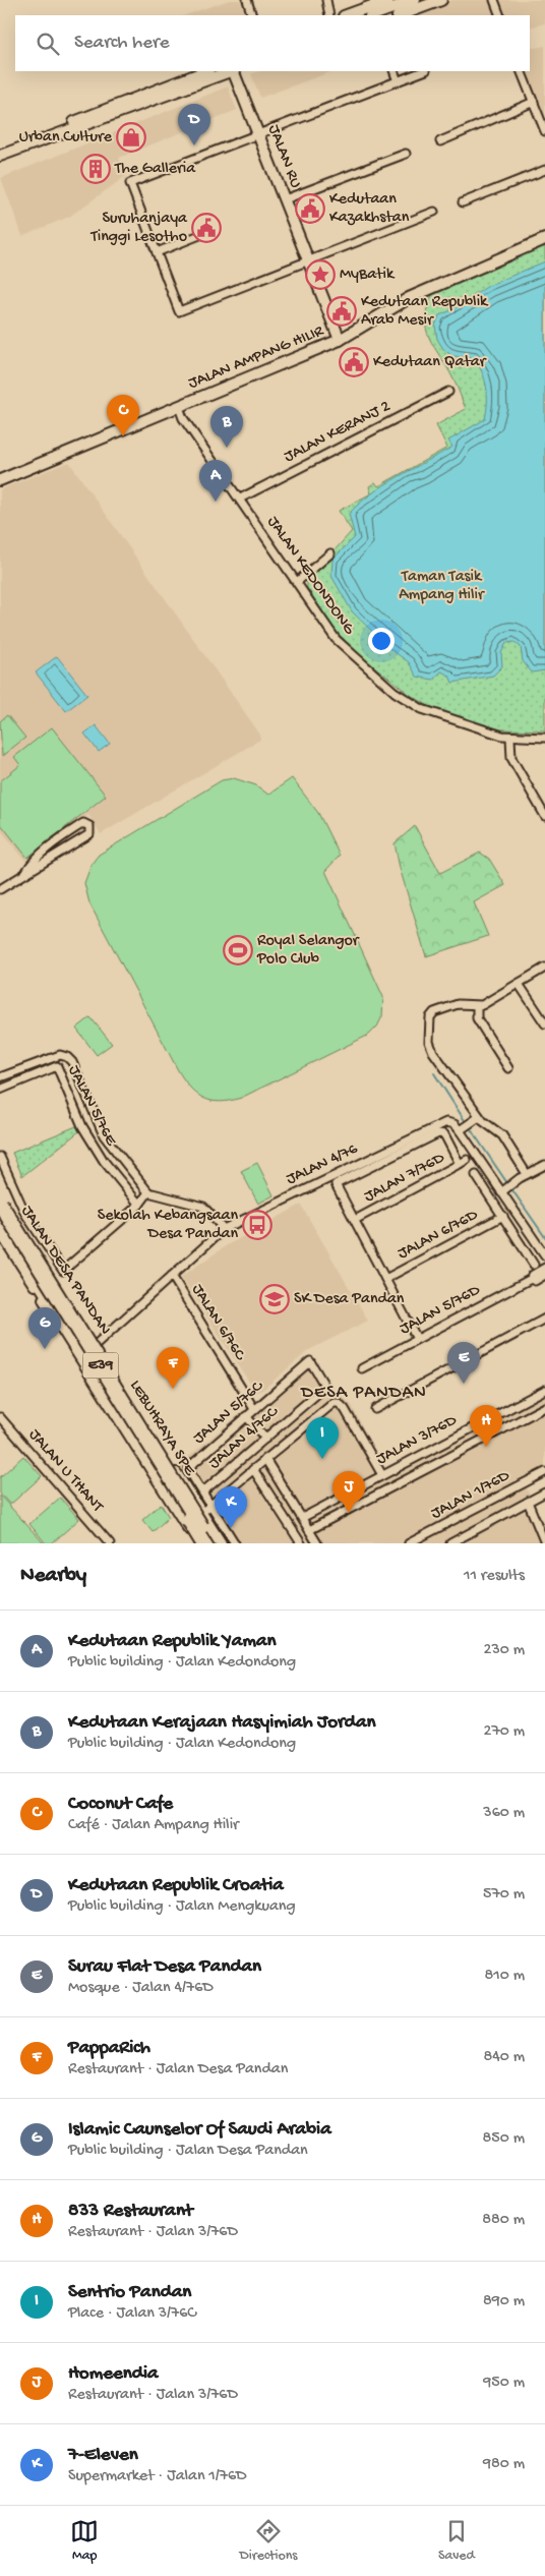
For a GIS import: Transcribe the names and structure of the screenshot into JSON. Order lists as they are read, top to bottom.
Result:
{
  "streets": {
    "highway": ["E39", "LEBUHRAYA SPE"],
    "street": [
      "JALAN RU",
      "JALAN AMPANG HILIR",
      "JALAN KERANJ 2",
      "JALAN KEDONDONG",
      "JALAN 5/76E",
      "JALAN 4/76",
      "JALAN 7/76D",
      "JALAN 6/76D",
      "JALAN DESA PANDAN",
      "JALAN 5/76D",
      "JALAN 6/76C",
      "JALAN 5/76C",
      "JALAN 4/76C",
      "JALAN 3/76D",
      "JALAN U THANT",
      "JALAN 1/76D"
    ]
  },
  "crossings": [
    ["JALAN RU", "JALAN AMPANG HILIR"],
    ["JALAN AMPANG HILIR", "JALAN KEDONDONG"],
    ["JALAN KERANJ 2", "JALAN KEDONDONG"],
    ["JALAN 4/76", "JALAN DESA PANDAN"],
    ["JALAN 4/76", "JALAN 6/76C"],
    ["JALAN DESA PANDAN", "LEBUHRAYA SPE"],
    ["JALAN 6/76C", "JALAN 5/76C"],
    ["JALAN 5/76C", "JALAN 4/76C"]
  ],
  "districts": ["DESA PANDAN"],
  "parks": ["Taman Tasik Ampang Hilir"],
  "places": {
    "shop": ["Urban Culture"],
    "building": ["The Galleria"],
    "public building": [
      "Kedutaan Kazakhstan",
      "Suruhanjaya Tinggi Lesotho",
      "Kedutaan Republik Arab Mesir",
      "Kedutaan Qatar"
    ],
    "place": ["MyBatik"],
    "sports": ["Royal Selangor Polo Club"],
    "bus stop": ["Sekolah Kebangsaan Desa Pandan"],
    "school or university": ["SK Desa Pandan"]
  },
  "page": {
    "search": "Search here",
    "pins": [
      "D",
      "C",
      "B",
      "A",
      "G",
      "E",
      "F",
      "H",
      "I",
      "J",
      "K"
    ],
    "heading": ["Nearby", "11 results"],
    "list": [
      {
        "mark": "A",
        "name": "Kedutaan Republik Yaman",
        "note": "Public building · Jalan Kedondong",
        "value": "230 m"
      },
      {
        "mark": "B",
        "name": "Kedutaan Kerajaan Hasyimiah Jordan",
        "note": "Public building · Jalan Kedondong",
        "value": "270 m"
      },
      {
        "mark": "C",
        "name": "Coconut Cafe",
        "note": "Café · Jalan Ampang Hilir",
        "value": "360 m"
      },
      {
        "mark": "D",
        "name": "Kedutaan Republik Croatia",
        "note": "Public building · Jalan Mengkuang",
        "value": "570 m"
      },
      {
        "mark": "E",
        "name": "Surau Flat Desa Pandan",
        "note": "Mosque · Jalan 4/76D",
        "value": "810 m"
      },
      {
        "mark": "F",
        "name": "PappaRich",
        "note": "Restaurant · Jalan Desa Pandan",
        "value": "840 m"
      },
      {
        "mark": "G",
        "name": "Islamic Caunselor Of Saudi Arabia",
        "note": "Public building · Jalan Desa Pandan",
        "value": "850 m"
      },
      {
        "mark": "H",
        "name": "833 Restaurant",
        "note": "Restaurant · Jalan 3/76D",
        "value": "880 m"
      },
      {
        "mark": "I",
        "name": "Sentrio Pandan",
        "note": "Place · Jalan 3/76C",
        "value": "890 m"
      },
      {
        "mark": "J",
        "name": "Homeendia",
        "note": "Restaurant · Jalan 3/76D",
        "value": "950 m"
      },
      {
        "mark": "K",
        "name": "7-Eleven",
        "note": "Supermarket · Jalan 1/76D",
        "value": "980 m"
      }
    ],
    "nav": ["Map", "Directions", "Saved"]
  }
}
